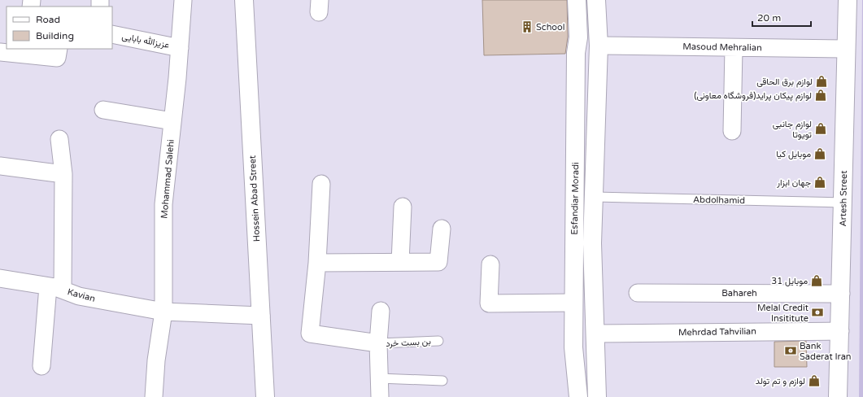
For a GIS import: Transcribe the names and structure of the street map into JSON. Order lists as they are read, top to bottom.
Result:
{
  "streets": {
    "main road": ["Hossein Abad Street", "Esfandiar Moradi", "Artesh Street"],
    "street": [
      "عزیزالله بابایی",
      "Masoud Mehralian",
      "Mohammad Salehi",
      "Bahareh",
      "Kavian",
      "Mehrdad Tahvilian"
    ],
    "lane": ["Abdolhamid", "بن بست خرد"]
  },
  "crossings": [
    ["عزیزالله بابایی", "Mohammad Salehi"],
    ["Masoud Mehralian", "Esfandiar Moradi"],
    ["Masoud Mehralian", "Artesh Street"],
    ["Mohammad Salehi", "Kavian"],
    ["Hossein Abad Street", "Kavian"],
    ["Esfandiar Moradi", "Abdolhamid"],
    ["Esfandiar Moradi", "Mehrdad Tahvilian"],
    ["Artesh Street", "Abdolhamid"],
    ["Artesh Street", "Bahareh"],
    ["Artesh Street", "Mehrdad Tahvilian"]
  ],
  "places": {
    "building": ["School"],
    "shop": [
      "لوازم برق الحاقی",
      "لوازم پیکان پراید(فروشگاه معاونی)",
      "لوازم جانبی تویوتا",
      "موبایل کیا",
      "جهان ابزار",
      "موبایل 31",
      "لوازم و تم تولد"
    ],
    "bank": ["Melal Credit Insititute", "Bank Saderat Iran"]
  },
  "legend": ["Road", "Building"],
  "scale_bar": "20 m"
}
